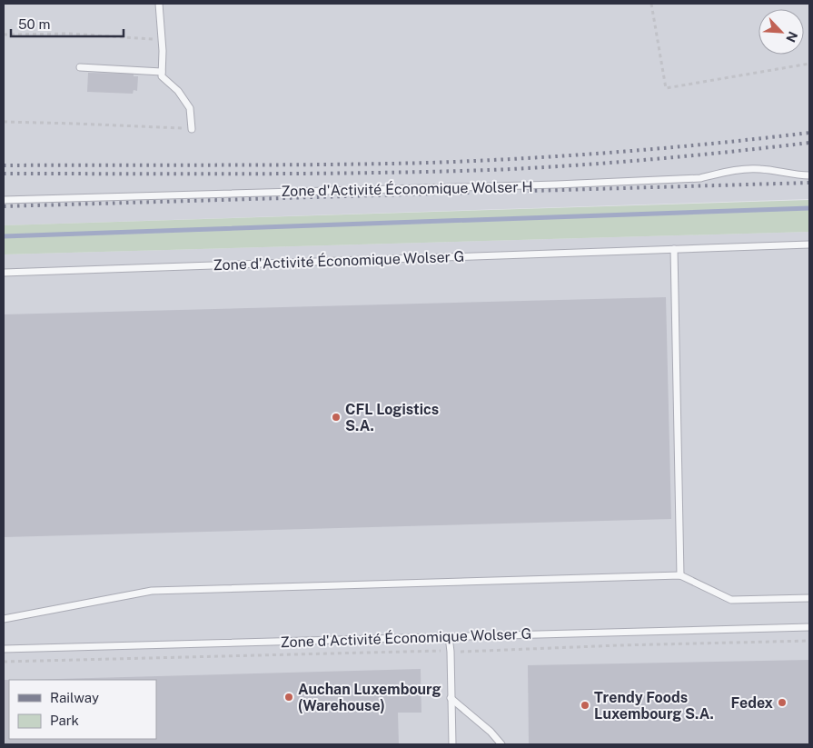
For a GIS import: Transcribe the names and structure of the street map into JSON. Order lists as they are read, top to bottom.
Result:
{
  "streets": {
    "lane": ["Zone d'Activité Économique Wolser H", "Zone d'Activité Économique Wolser G"]
  },
  "places": [
    "CFL Logistics S.A.",
    "Auchan Luxembourg (Warehouse)",
    "Fedex",
    "Trendy Foods Luxembourg S.A."
  ],
  "legend": ["Railway", "Park"],
  "scale_bar": "50 m",
  "north": "bottom right"
}
